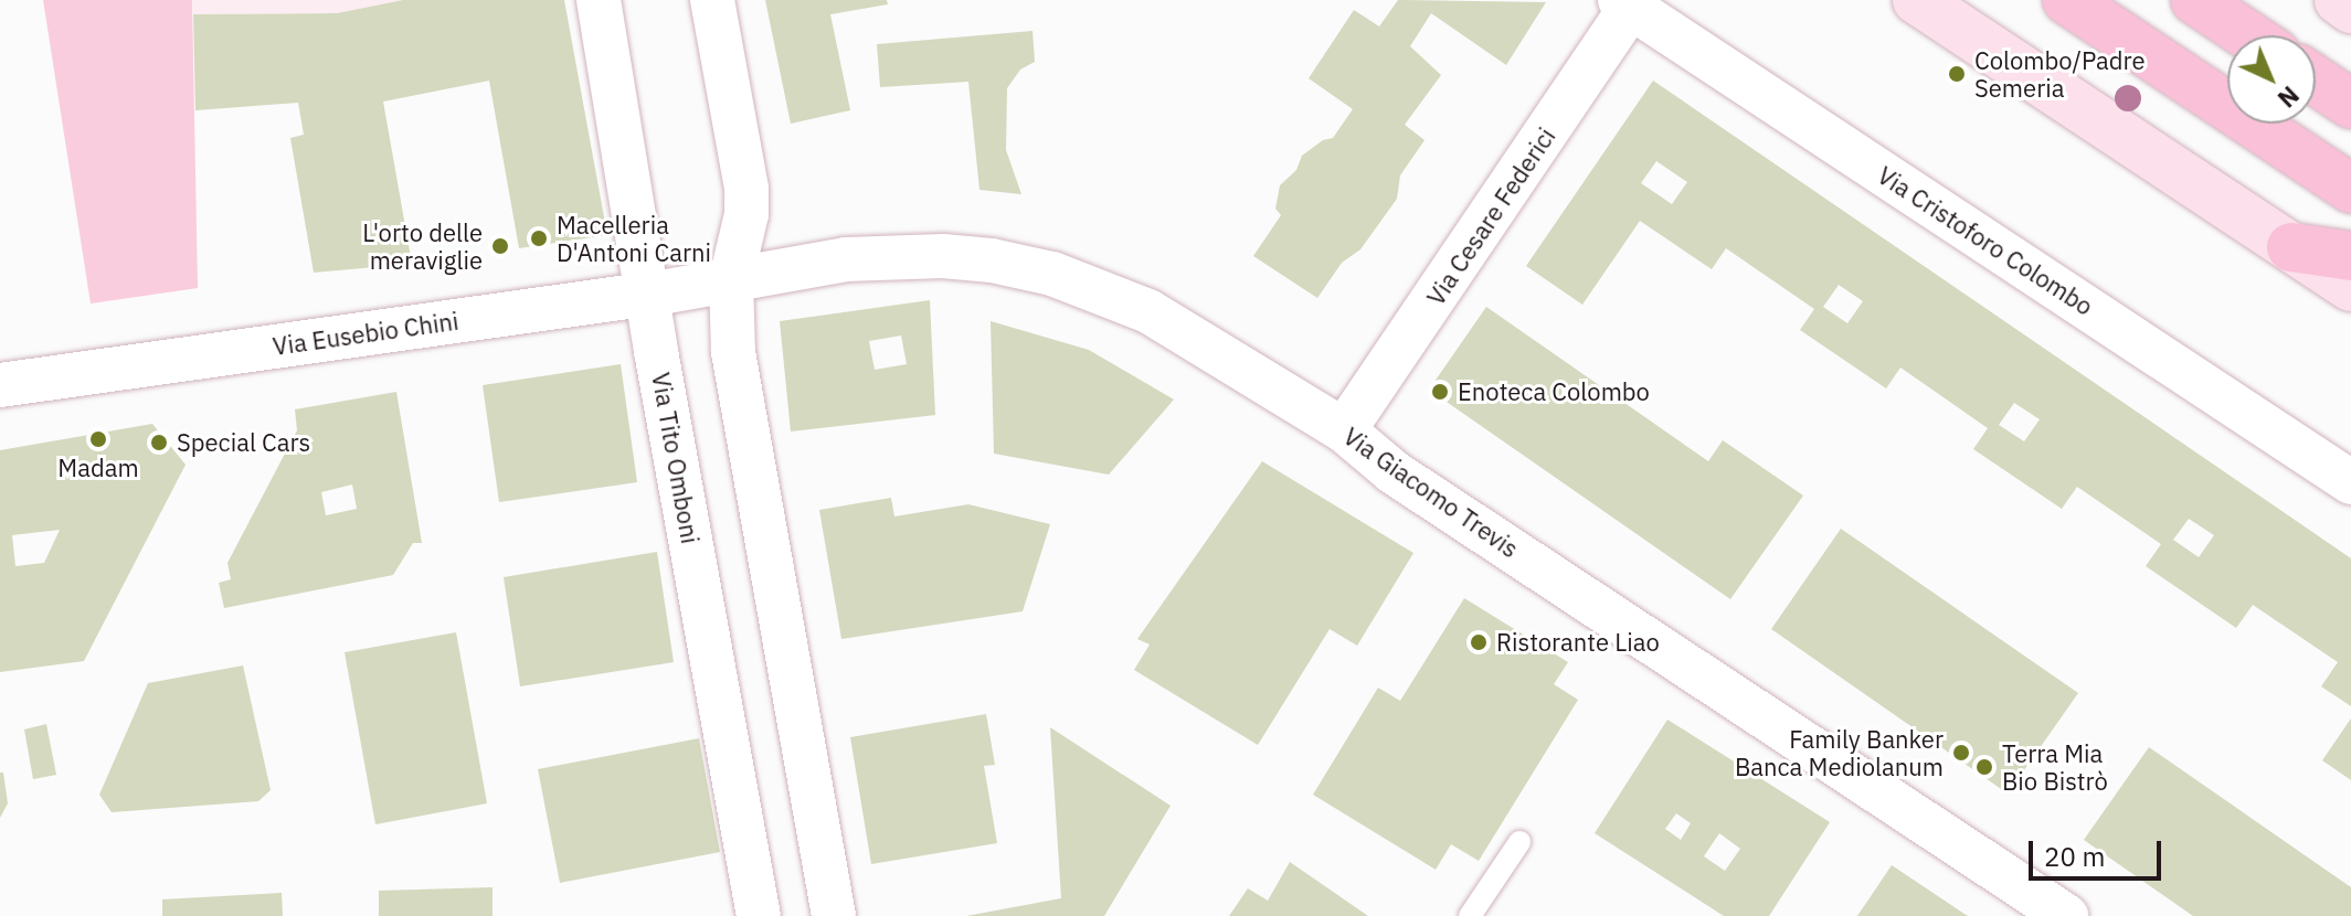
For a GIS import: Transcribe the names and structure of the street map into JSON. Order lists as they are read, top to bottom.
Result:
{
  "streets": {
    "street": [
      "Via Cesare Federici",
      "Via Cristoforo Colombo",
      "Via Eusebio Chini",
      "Via Tito Omboni",
      "Via Giacomo Trevis"
    ]
  },
  "crossings": [
    ["Via Cesare Federici", "Via Cristoforo Colombo"],
    ["Via Cesare Federici", "Via Giacomo Trevis"],
    ["Via Eusebio Chini", "Via Tito Omboni"],
    ["Via Eusebio Chini", "Via Giacomo Trevis"]
  ],
  "places": [
    "Colombo/Padre Semeria",
    "Macelleria D'Antoni Carni",
    "L'orto delle meraviglie",
    "Enoteca Colombo",
    "Madam",
    "Special Cars",
    "Ristorante Liao",
    "Family Banker Banca Mediolanum",
    "Terra Mia Bio Bistrò"
  ],
  "scale_bar": "20 m",
  "north": "bottom right"
}
